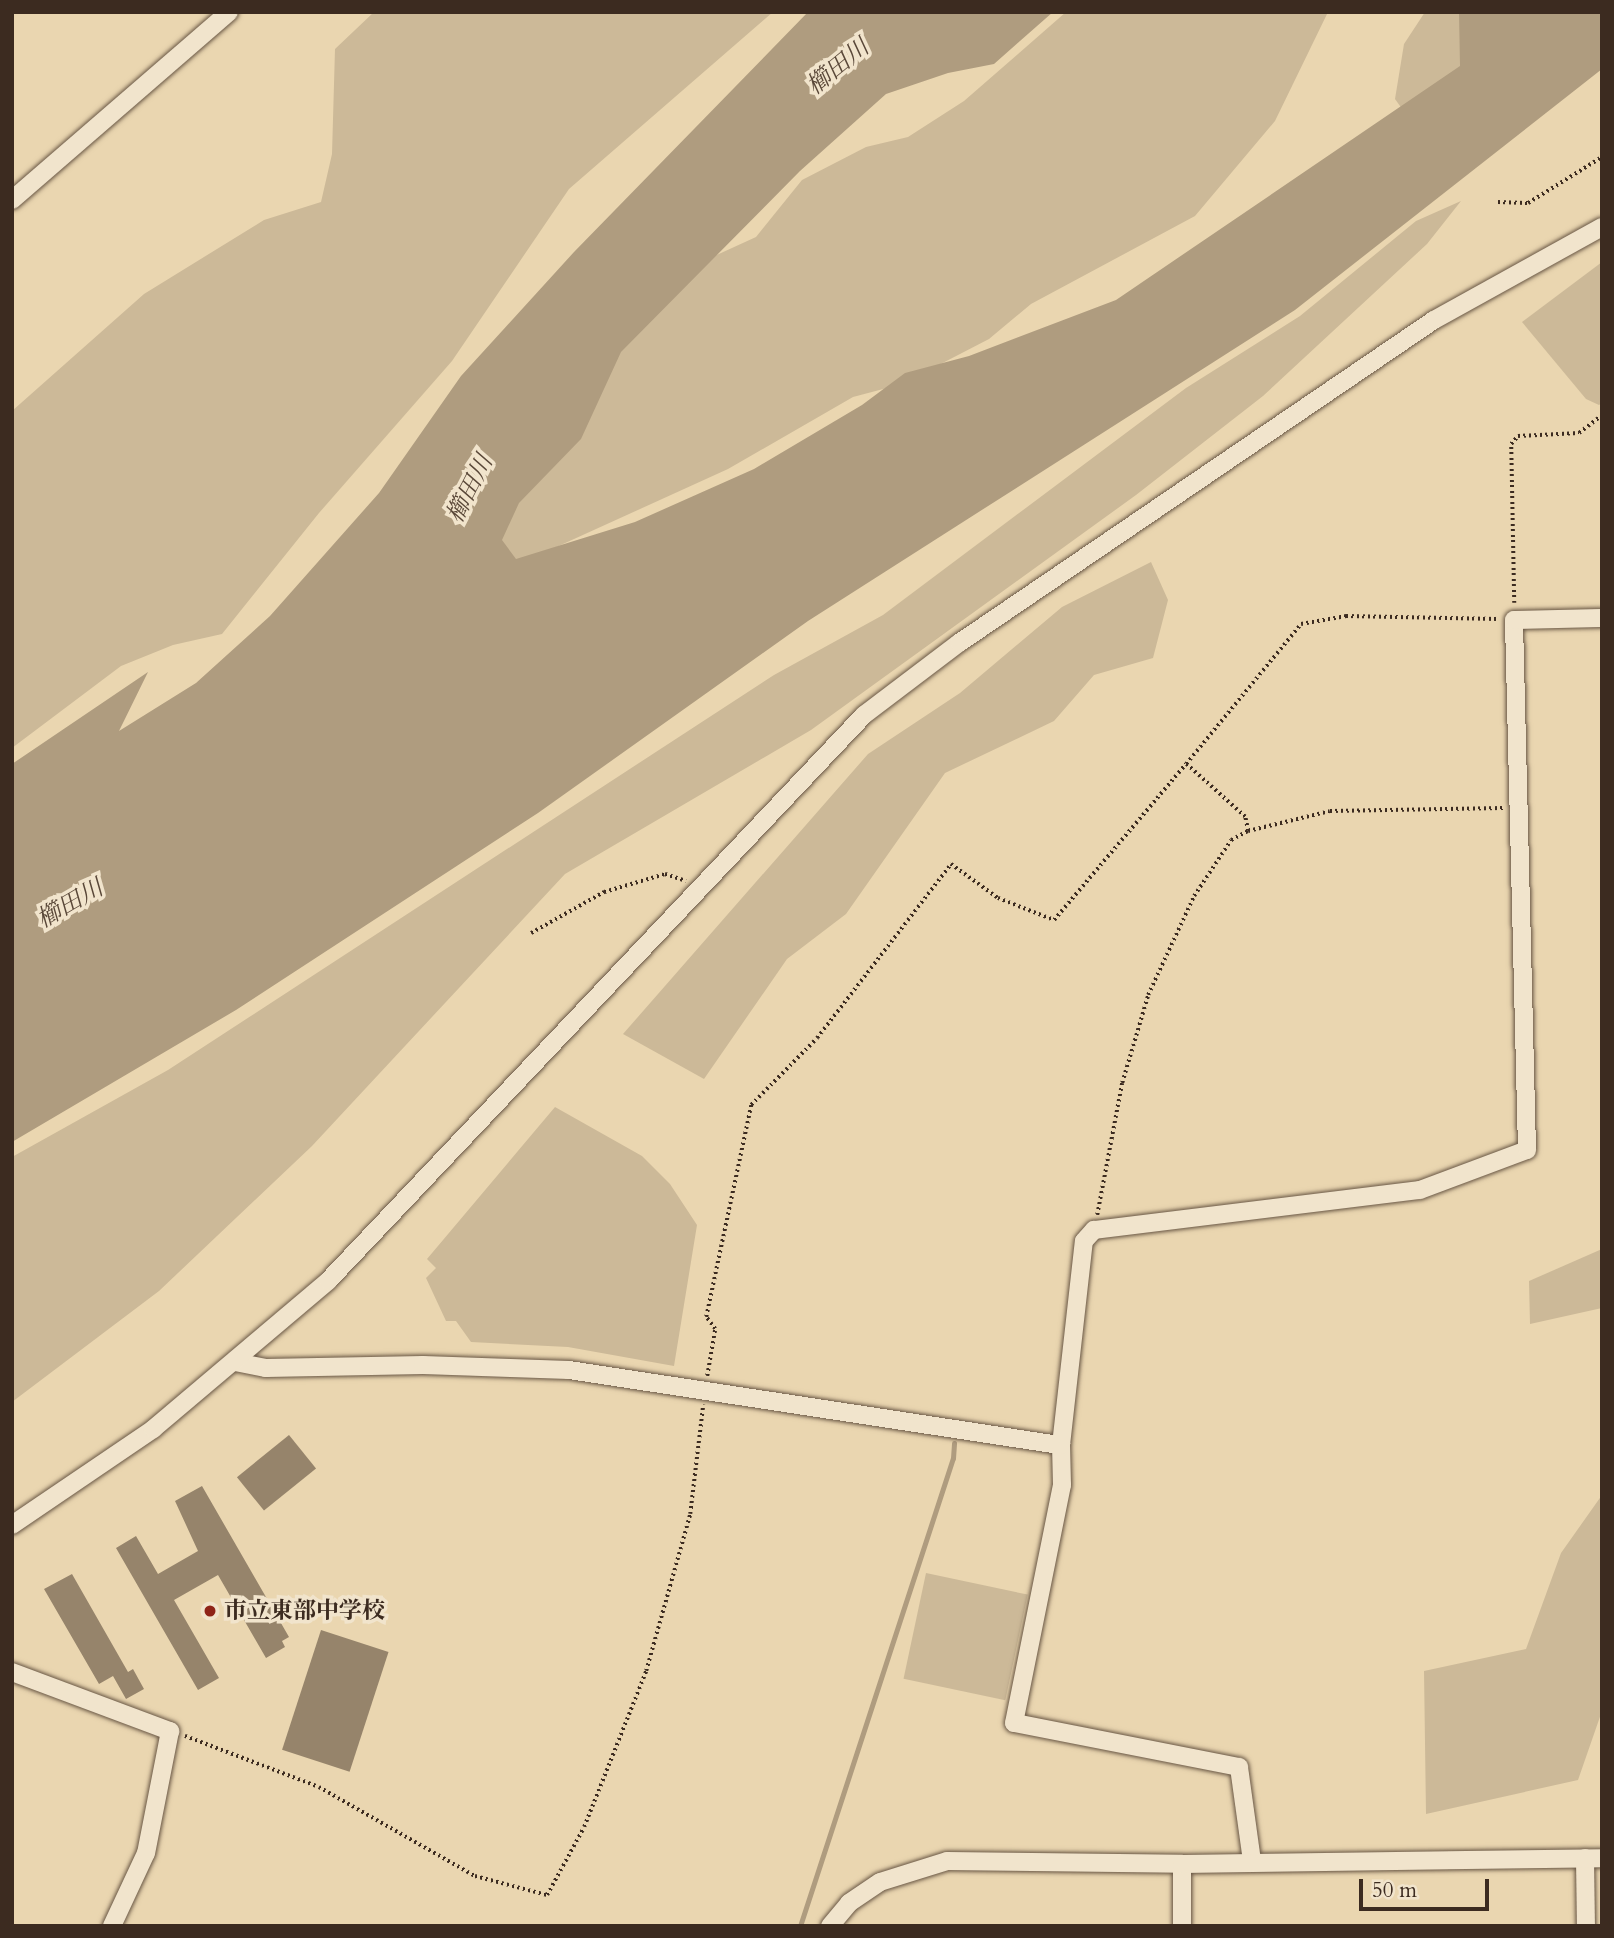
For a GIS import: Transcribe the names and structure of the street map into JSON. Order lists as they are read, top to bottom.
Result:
{
  "water": ["櫛田川"],
  "places": ["市立東部中学校"],
  "scale_bar": "50 m"
}
